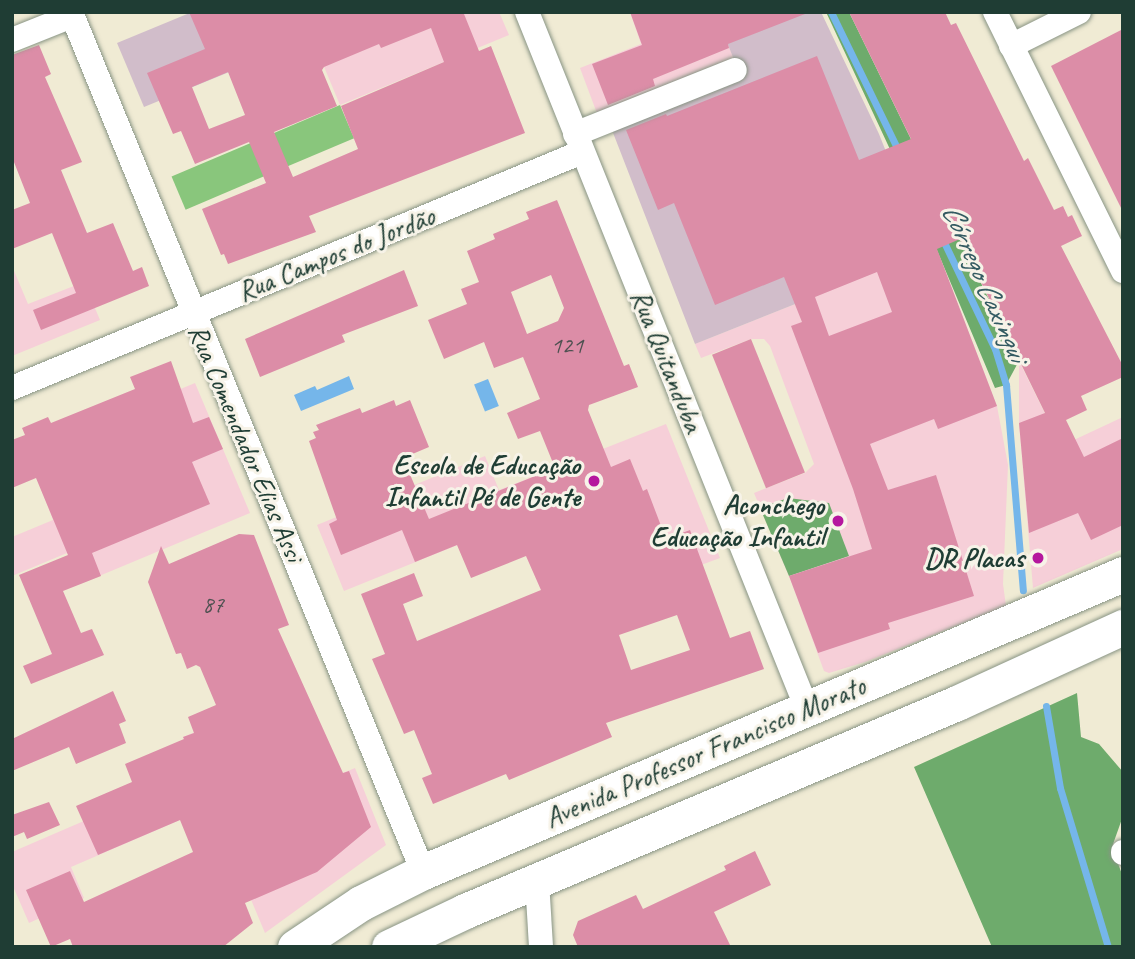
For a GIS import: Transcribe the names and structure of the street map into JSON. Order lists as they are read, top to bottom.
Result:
{
  "streets": {
    "highway": ["Avenida Professor Francisco Morato"],
    "street": ["Rua Campos do Jordão", "Rua Quitanduba", "Rua Comendador Elias Assi"]
  },
  "crossings": [
    ["Rua Campos do Jordão", "Rua Quitanduba"],
    ["Rua Campos do Jordão", "Rua Comendador Elias Assi"],
    ["Rua Quitanduba", "Avenida Professor Francisco Morato"],
    ["Rua Comendador Elias Assi", "Avenida Professor Francisco Morato"]
  ],
  "water": ["Córrego Caxingui"],
  "places": ["Escola de Educação Infantil Pé de Gente", "Aconchego Educação Infantil", "DR Placas"],
  "house_numbers": ["121", "87"]
}
